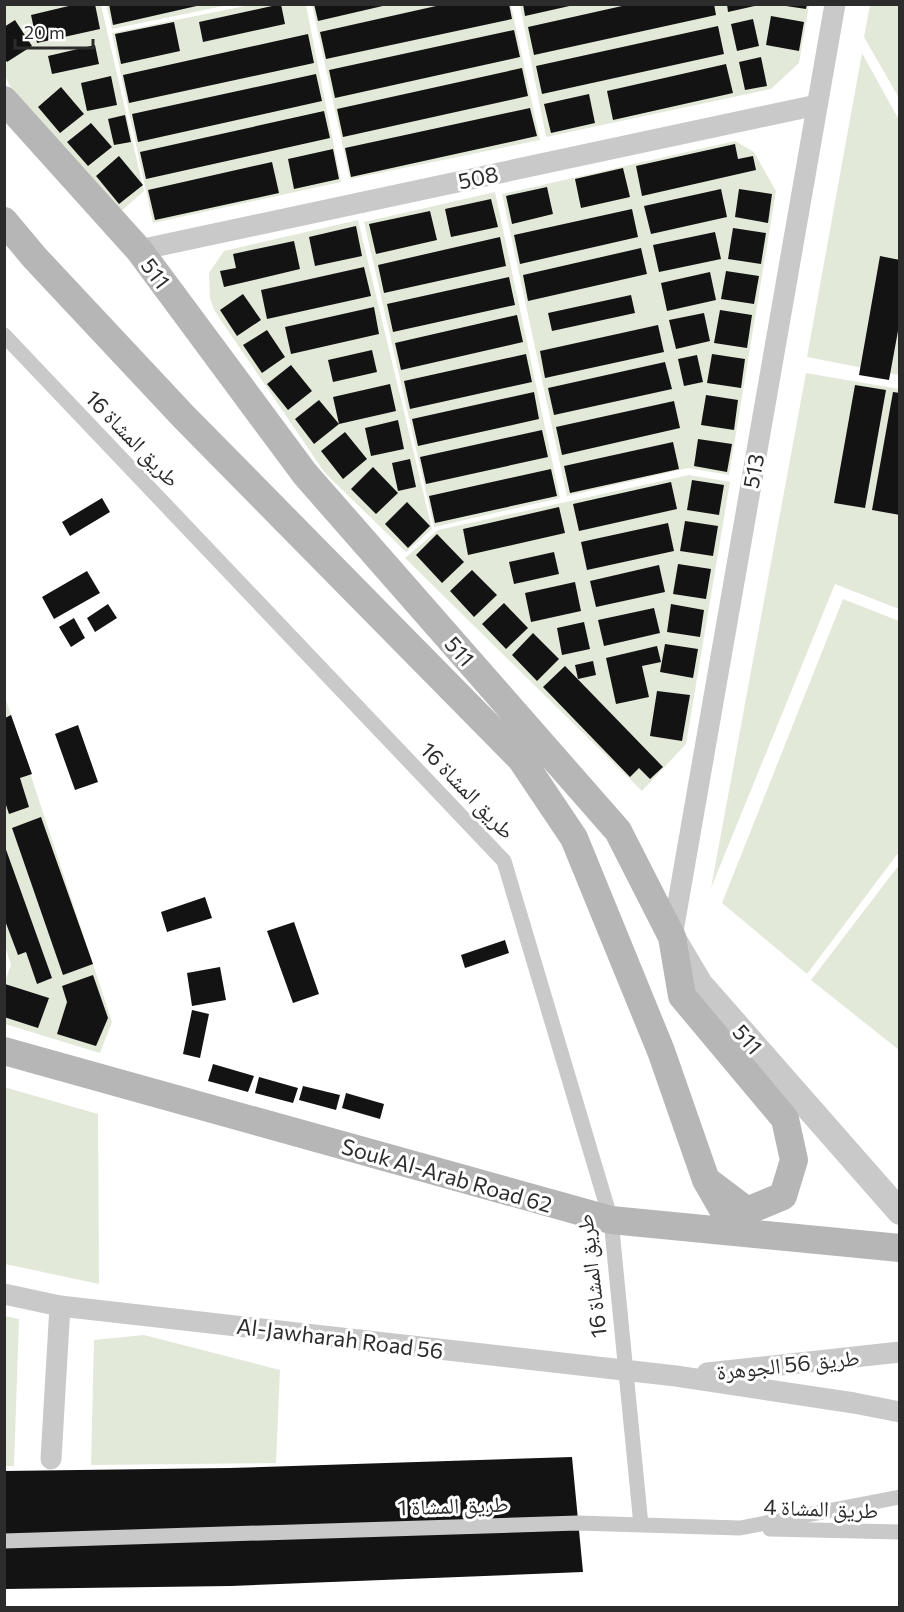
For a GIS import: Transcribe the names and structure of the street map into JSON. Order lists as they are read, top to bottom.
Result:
{
  "streets": {
    "main road": ["511", "Souk Al-Arab Road 62"],
    "street": [
      "508",
      "طريق المشاة 16",
      "513",
      "Al-Jawharah Road 56",
      "طريق 56 الجوهرة",
      "طريق المشاة 1",
      "طريق المشاة 4"
    ]
  },
  "crossings": [
    ["508", "511"],
    ["508", "513"],
    ["511", "513"],
    ["511", "Souk Al-Arab Road 62"],
    ["طريق المشاة 16", "Souk Al-Arab Road 62"],
    ["طريق المشاة 16", "Al-Jawharah Road 56"],
    ["طريق المشاة 16", "طريق المشاة 1"],
    ["Al-Jawharah Road 56", "طريق 56 الجوهرة"],
    ["طريق المشاة 1", "طريق المشاة 4"]
  ],
  "scale_bar": "20 m"
}
